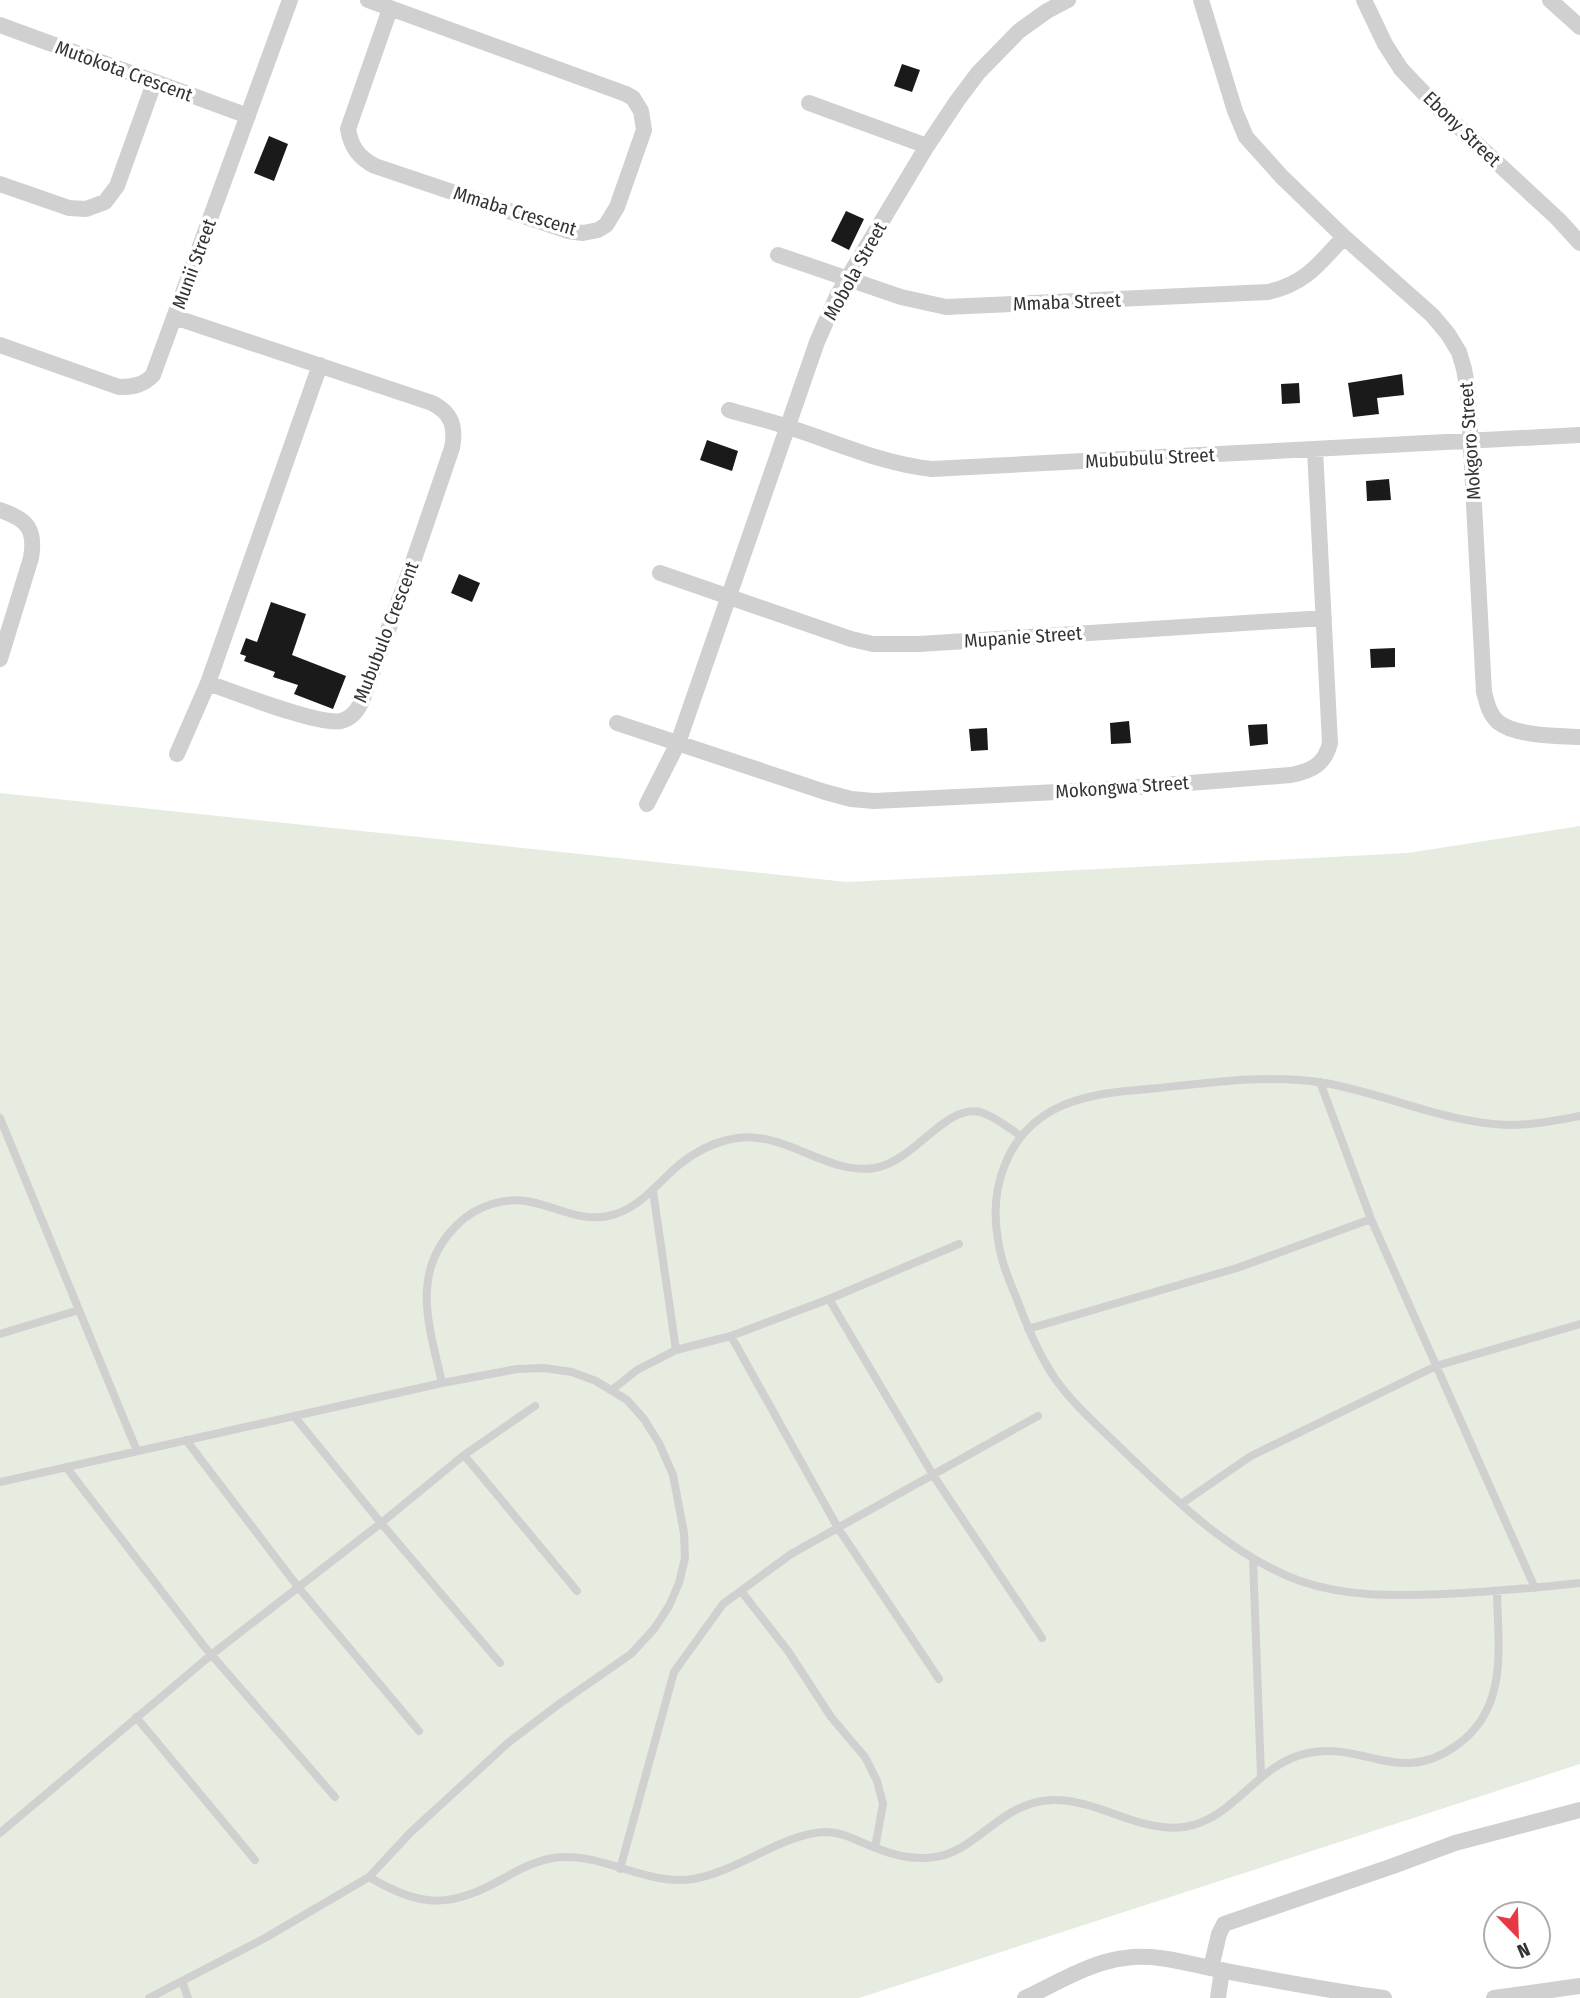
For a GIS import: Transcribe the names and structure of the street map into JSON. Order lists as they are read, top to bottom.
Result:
{
  "streets": {
    "street": [
      "Mutokota Crescent",
      "Ebony Street",
      "Mmaba Crescent",
      "Munii Street",
      "Mobola Street",
      "Mmaba Street",
      "Mokgoro Street",
      "Mububulu Street",
      "Mububulo Crescent",
      "Mupanie Street",
      "Mokongwa Street"
    ]
  },
  "crossings": [
    ["Mutokota Crescent", "Munii Street"],
    ["Munii Street", "Mububulo Crescent"],
    ["Mobola Street", "Mmaba Street"],
    ["Mobola Street", "Mububulu Street"],
    ["Mobola Street", "Mupanie Street"],
    ["Mobola Street", "Mokongwa Street"],
    ["Mmaba Street", "Mokgoro Street"],
    ["Mokgoro Street", "Mububulu Street"],
    ["Mububulu Street", "Mokongwa Street"],
    ["Mupanie Street", "Mokongwa Street"]
  ],
  "north": "bottom right"
}
